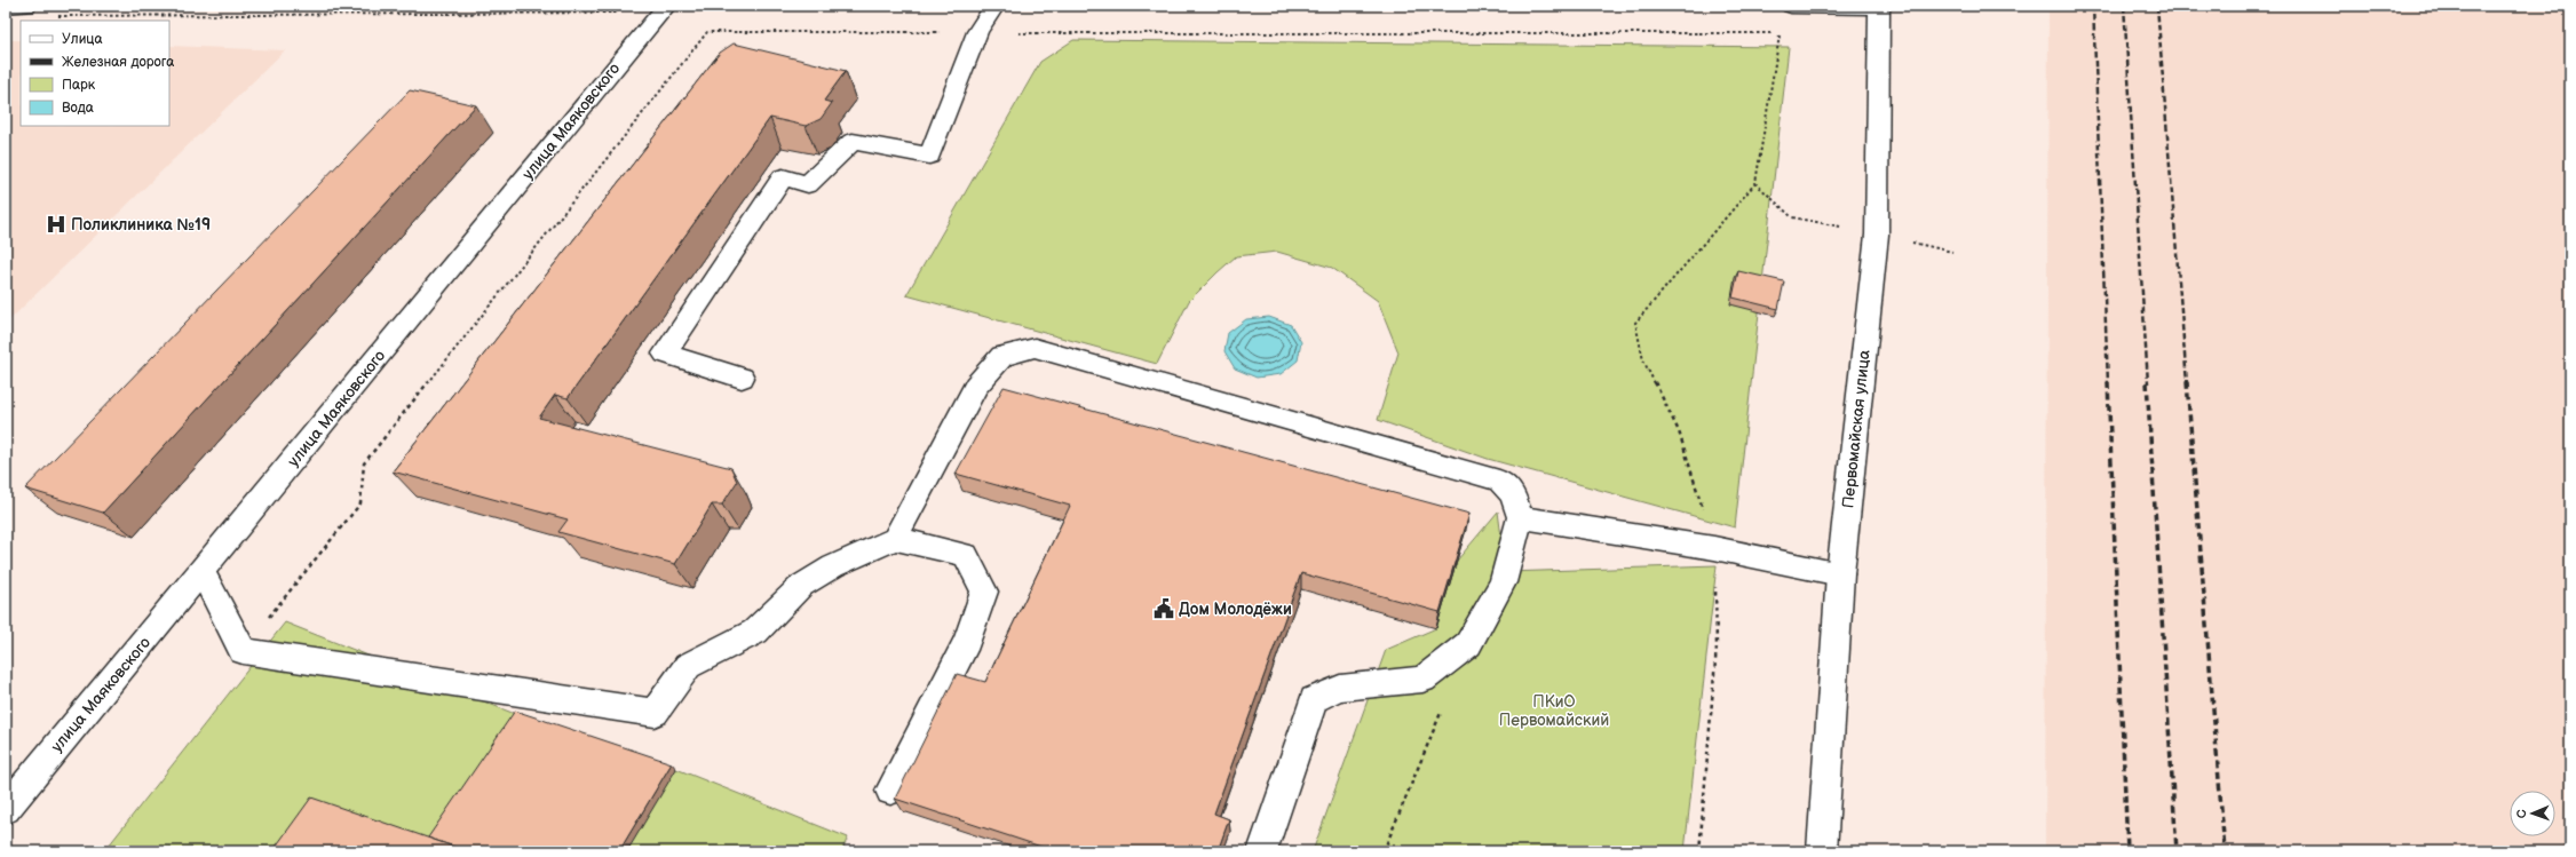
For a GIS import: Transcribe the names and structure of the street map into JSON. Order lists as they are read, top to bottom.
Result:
{
  "streets": {
    "main road": ["улица Маяковского", "Первомайская улица"]
  },
  "parks": ["ПКиО Первомайский"],
  "places": {
    "hospital": ["Поликлиника №19"],
    "public building": ["Дом Молодёжи"]
  },
  "legend": [
    "Улица",
    "Железная дорога",
    "Парк",
    "Вода"
  ],
  "north": "left"
}
